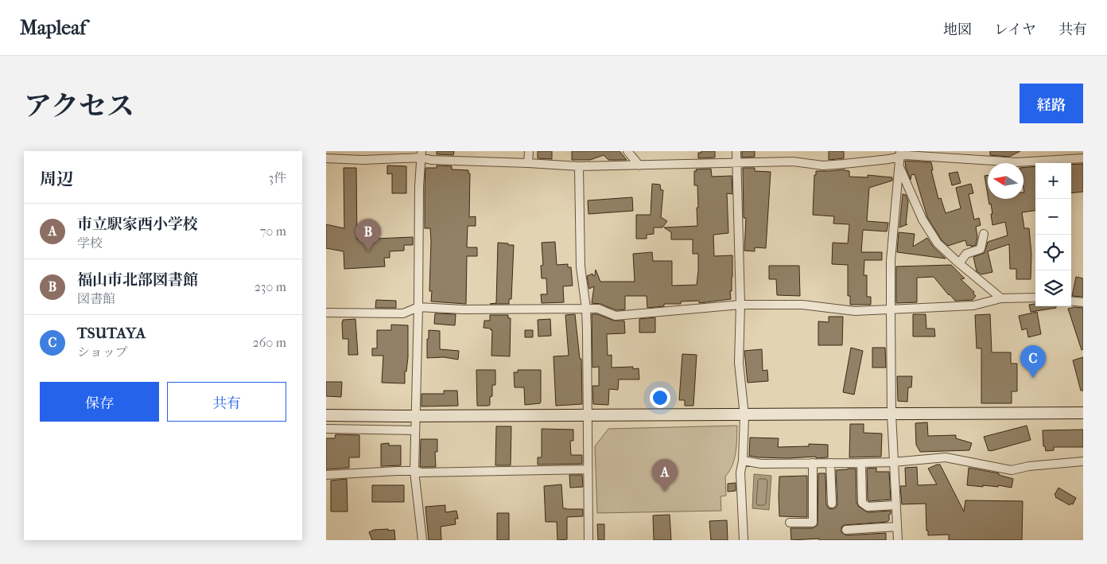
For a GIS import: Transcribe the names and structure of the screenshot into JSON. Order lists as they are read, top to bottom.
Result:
{
  "north": "left",
  "page": {
    "header": "Mapleaf",
    "nav": ["地図", "レイヤ", "共有"],
    "title": "アクセス",
    "buttons": [
      "経路",
      ["保存", "共有"]
    ],
    "heading": ["周辺", "3件"],
    "map_buttons": ["+", "−"],
    "list": [
      {
        "mark": "A",
        "name": "市立駅家西小学校",
        "note": "学校",
        "value": "70 m"
      },
      {
        "mark": "B",
        "name": "福山市北部図書館",
        "note": "図書館",
        "value": "230 m"
      },
      {
        "mark": "C",
        "name": "TSUTAYA",
        "note": "ショップ",
        "value": "260 m"
      }
    ],
    "pins": ["B", "C", "A"]
  }
}
